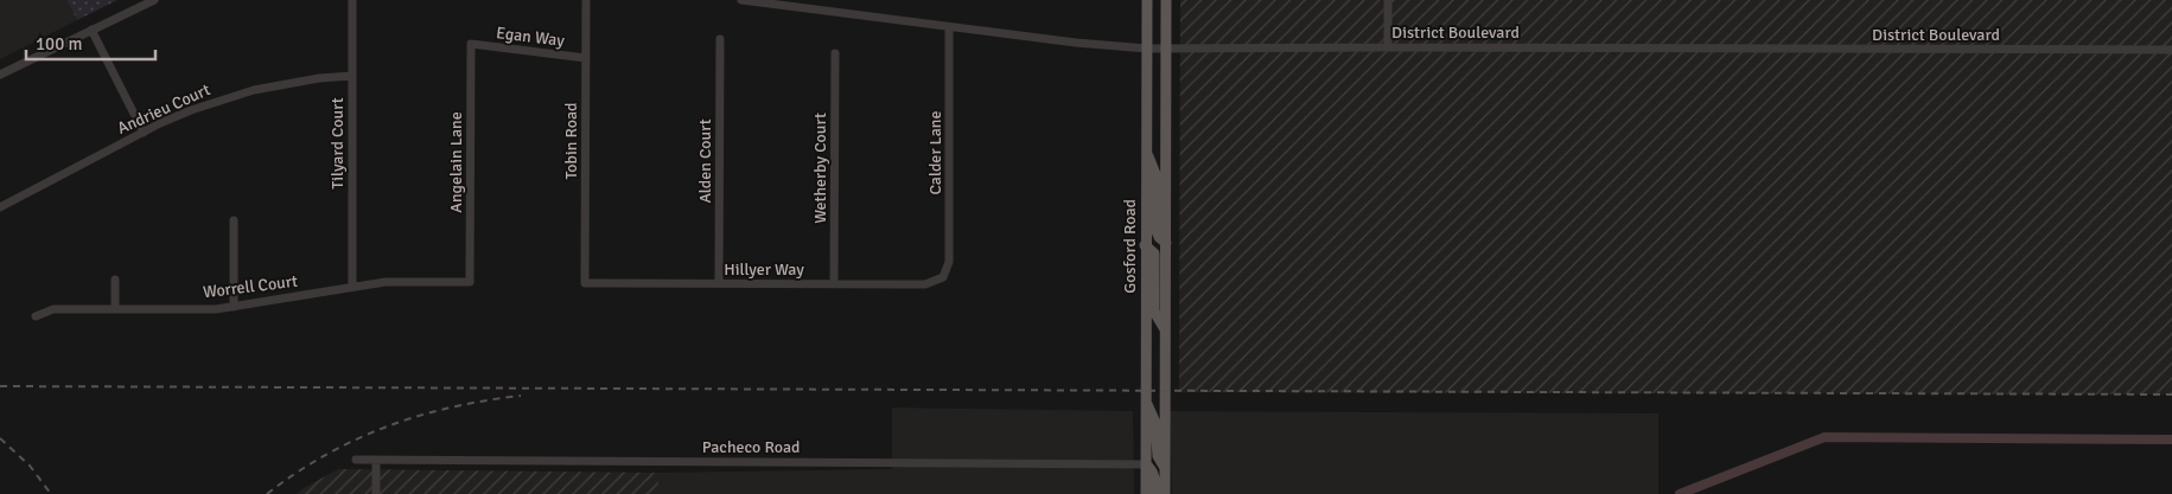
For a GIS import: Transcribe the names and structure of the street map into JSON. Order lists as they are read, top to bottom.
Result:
{
  "streets": {
    "main road": ["Gosford Road"],
    "street": [
      "District Boulevard",
      "Egan Way",
      "Andrieu Court",
      "Tobin Road",
      "Tilyard Court",
      "Calder Lane",
      "Alden Court",
      "Angelain Lane",
      "Wetherby Court",
      "Hillyer Way",
      "Worrell Court",
      "Pacheco Road"
    ]
  },
  "crossings": [
    ["District Boulevard", "Calder Lane"],
    ["District Boulevard", "Gosford Road"],
    ["Egan Way", "Tobin Road"],
    ["Egan Way", "Angelain Lane"],
    ["Andrieu Court", "Tilyard Court"],
    ["Tobin Road", "Hillyer Way"],
    ["Tilyard Court", "Worrell Court"],
    ["Calder Lane", "Hillyer Way"],
    ["Alden Court", "Hillyer Way"],
    ["Angelain Lane", "Worrell Court"],
    ["Wetherby Court", "Hillyer Way"],
    ["Gosford Road", "Pacheco Road"]
  ],
  "scale_bar": "100 m"
}
